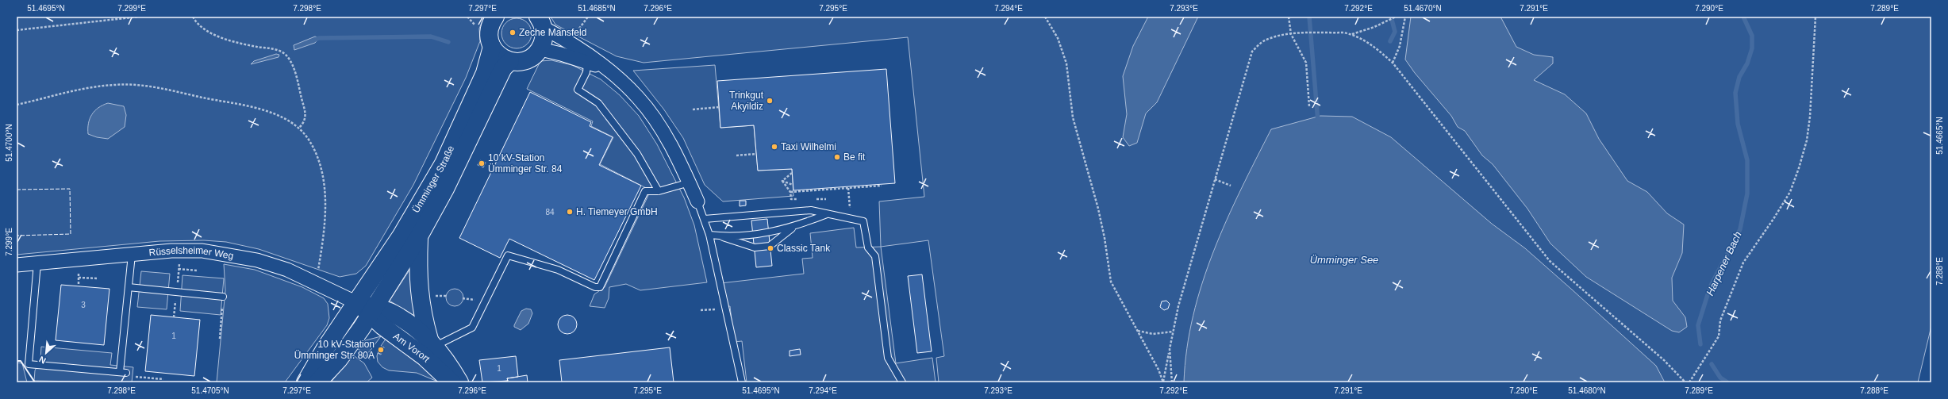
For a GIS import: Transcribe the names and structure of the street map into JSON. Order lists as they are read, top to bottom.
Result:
{
  "streets": {
    "main road": ["Ümminger Straße", "Am Vorort"],
    "street": ["Rüsselsheimer Weg"]
  },
  "crossings": [
    ["Ümminger Straße", "Rüsselsheimer Weg"],
    ["Ümminger Straße", "Am Vorort"]
  ],
  "water": ["Ümminger See", "Harpener Bach"],
  "places": [
    "Zeche Mansfeld",
    "Trinkgut Akyildiz",
    "Taxi Wilhelmi",
    "Be fit",
    "10 kV-Station Ümminger Str. 84",
    "H. Tiemeyer GmbH",
    "Classic Tank",
    "10 kV-Station Ümminger Str. 80A"
  ],
  "house_numbers": [
    "84",
    "3",
    "1",
    "1"
  ],
  "north": "bottom left",
  "coordinates": [
    "51.4695°N",
    "7.299°E",
    "7.298°E",
    "7.297°E",
    "51.4685°N",
    "7.296°E",
    "7.295°E",
    "7.294°E",
    "7.293°E",
    "7.292°E",
    "51.4670°N",
    "7.291°E",
    "7.290°E",
    "7.289°E",
    "51.4665°N",
    "51.4700°N",
    "7.288°E",
    "51.4705°N",
    "51.4680°N"
  ]
}
